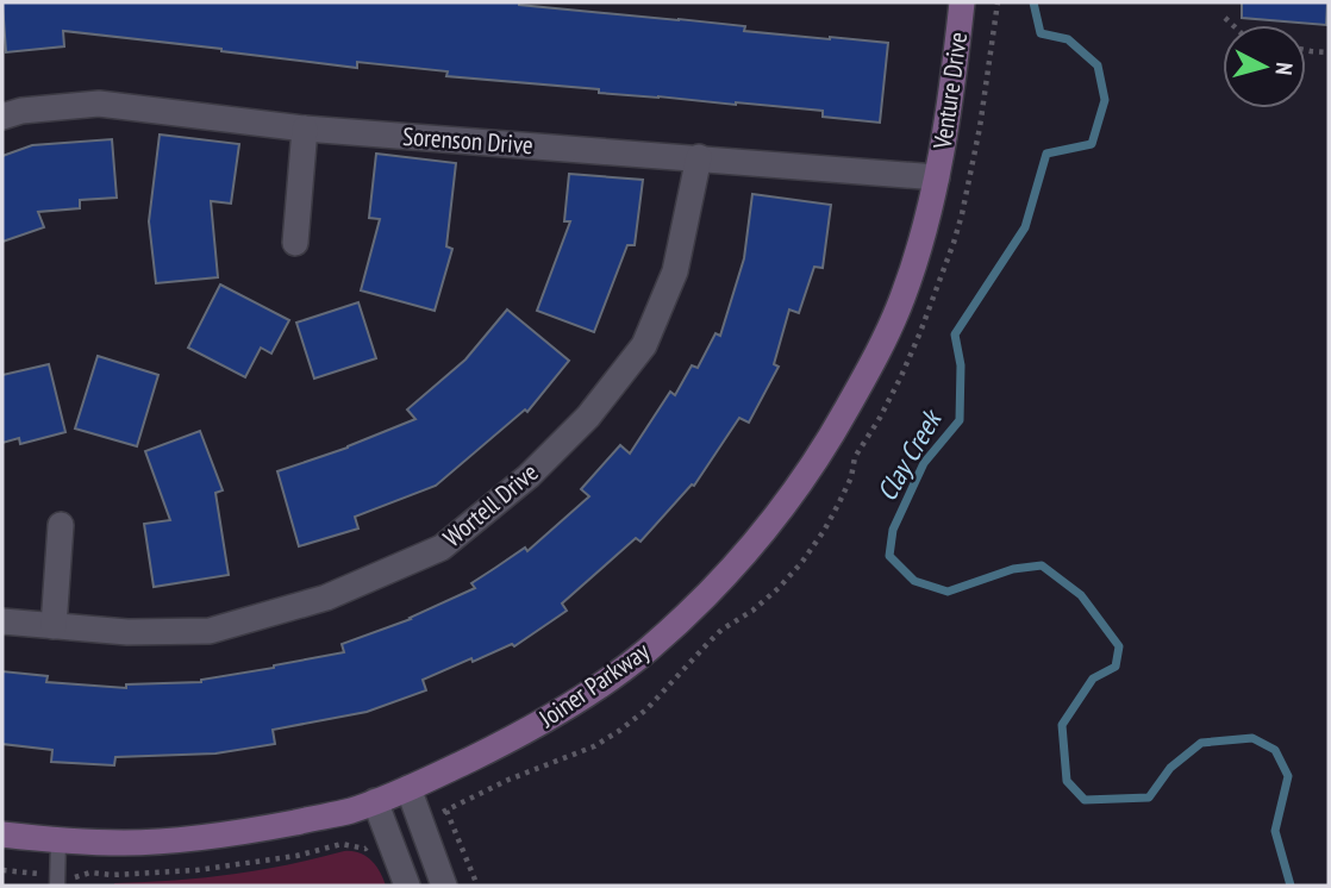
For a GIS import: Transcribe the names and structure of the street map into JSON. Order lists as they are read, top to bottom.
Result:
{
  "streets": {
    "street": [
      "Venture Drive",
      "Sorenson Drive",
      "Wortell Drive",
      "Joiner Parkway"
    ]
  },
  "crossings": [
    ["Venture Drive", "Sorenson Drive"],
    ["Venture Drive", "Joiner Parkway"],
    ["Sorenson Drive", "Wortell Drive"],
    ["Sorenson Drive", "Joiner Parkway"]
  ],
  "water": ["Clay Creek"],
  "north": "right"
}
